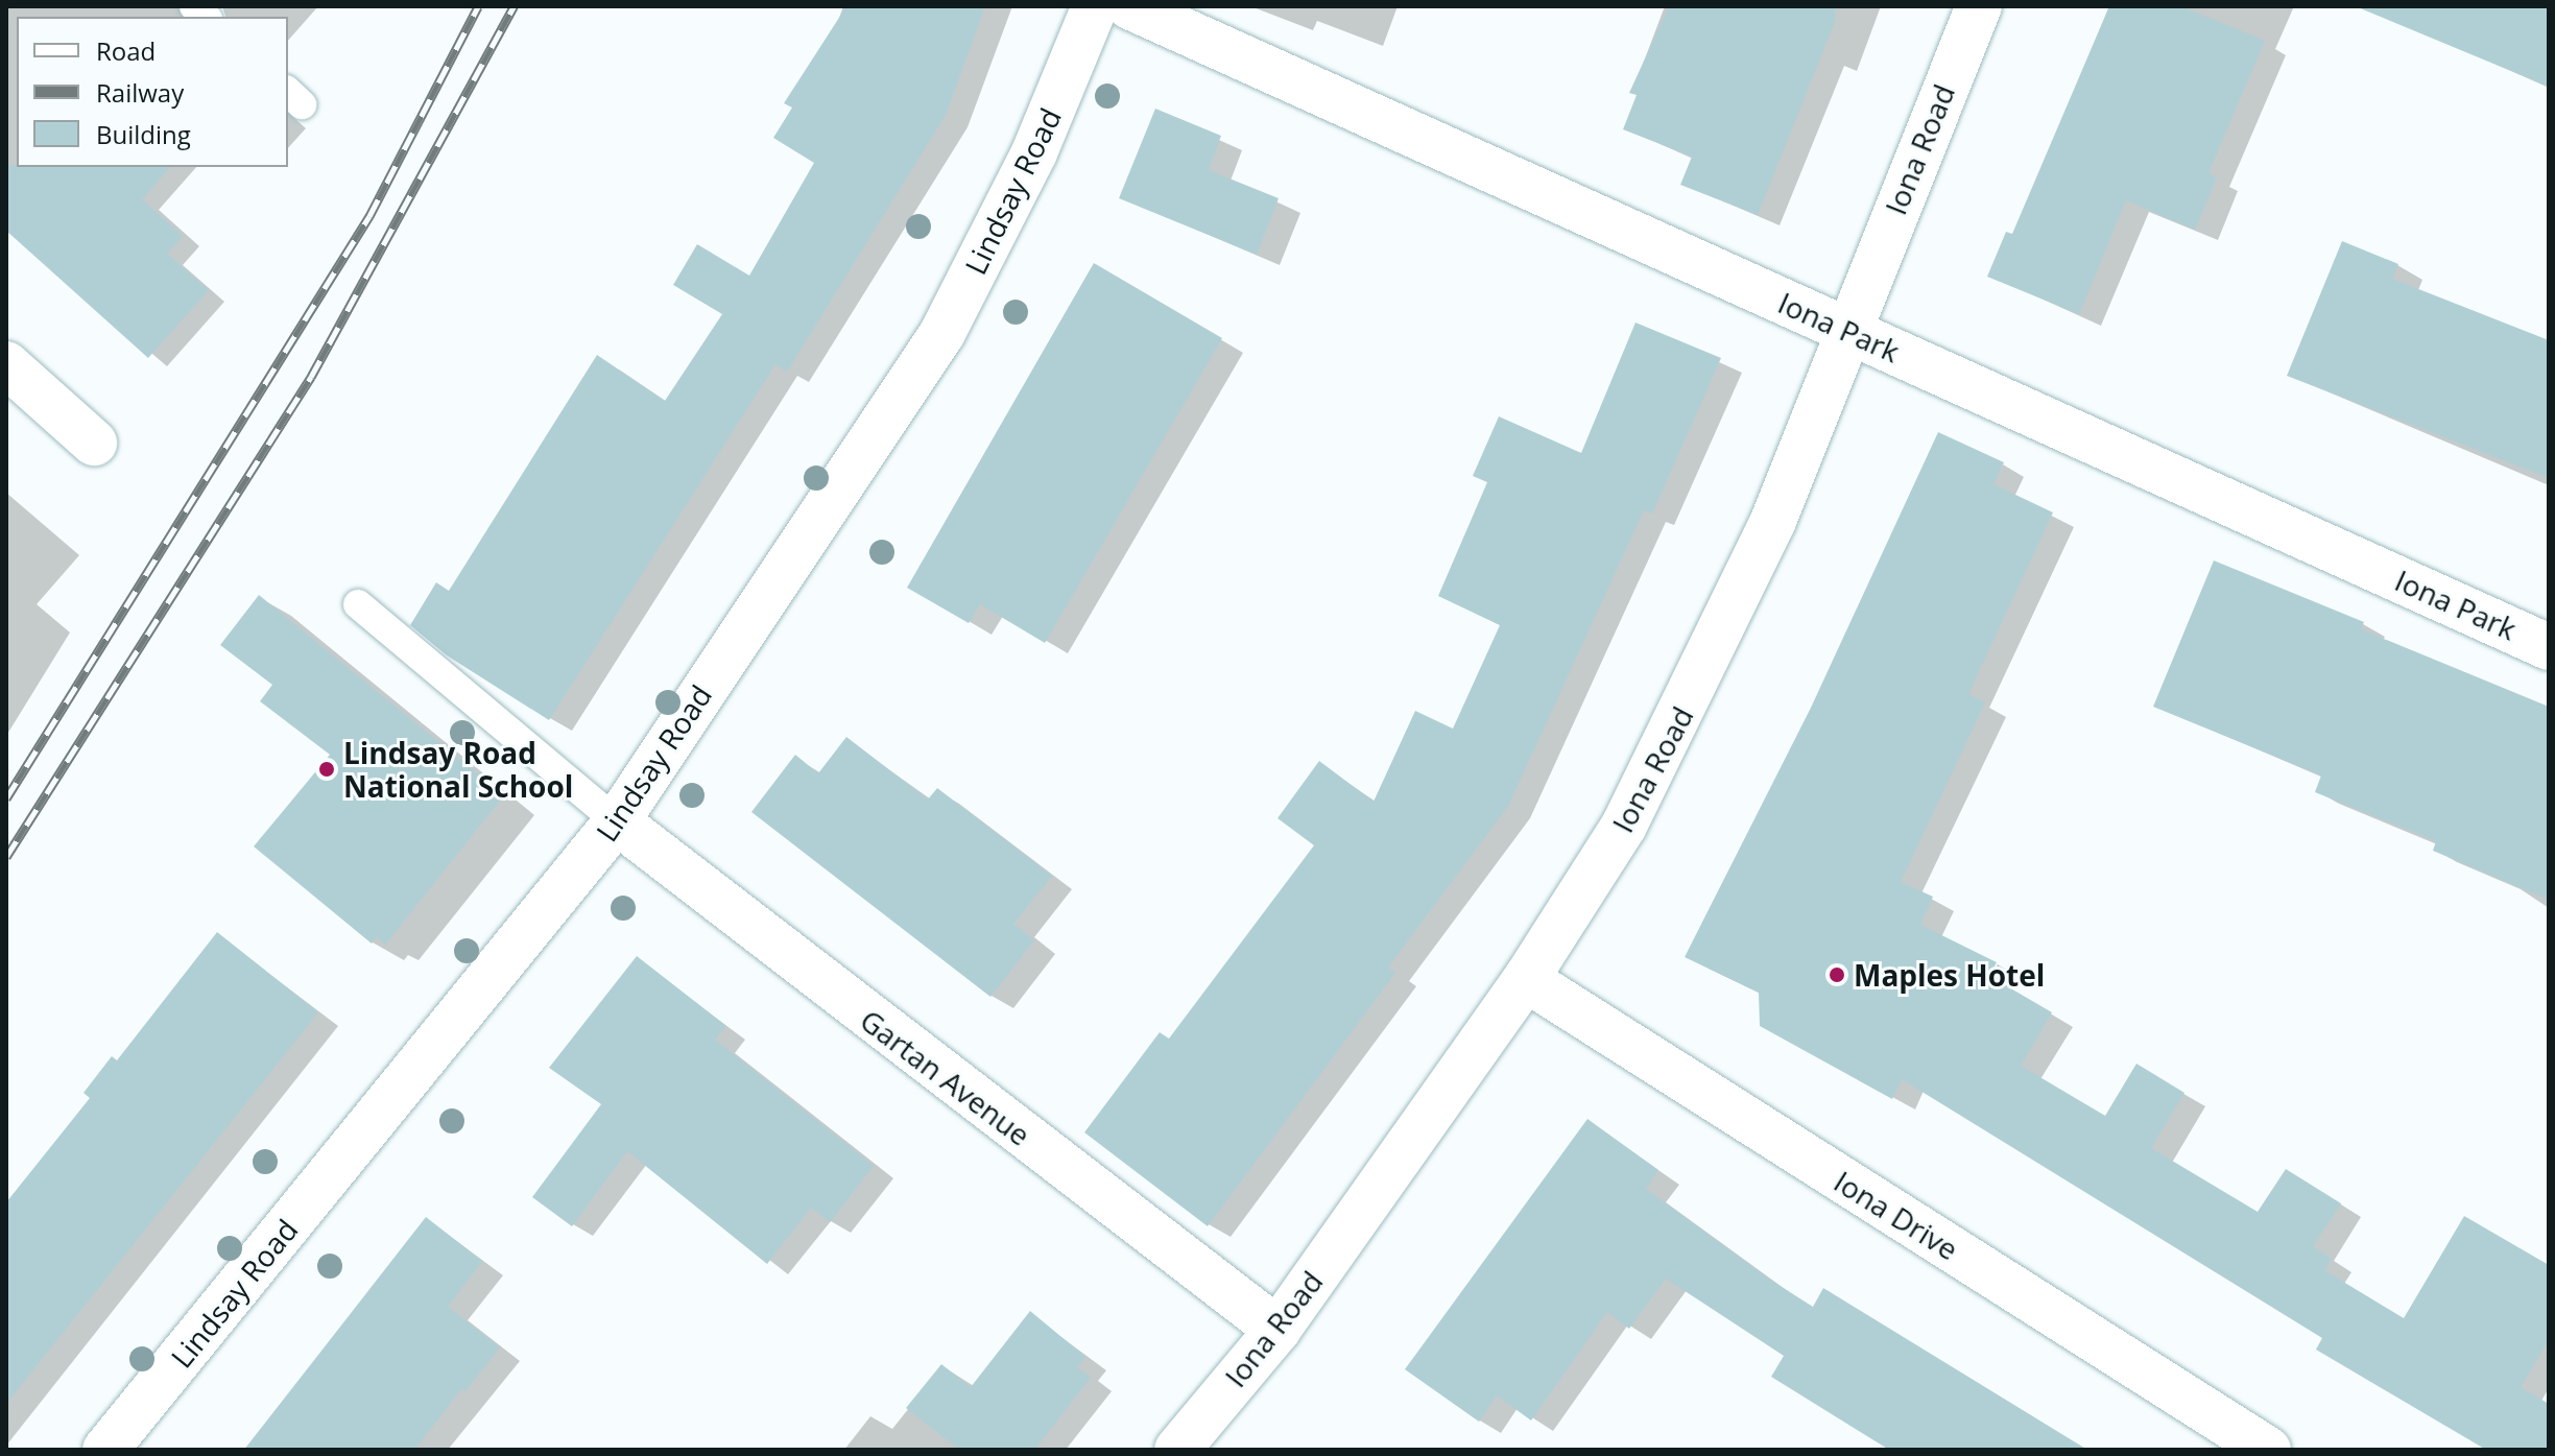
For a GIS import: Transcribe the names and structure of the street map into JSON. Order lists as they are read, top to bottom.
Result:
{
  "streets": {
    "street": [
      "Iona Road",
      "Lindsay Road",
      "Iona Park",
      "Gartan Avenue",
      "Iona Drive"
    ]
  },
  "crossings": [
    ["Iona Road", "Iona Park"],
    ["Iona Road", "Gartan Avenue"],
    ["Iona Road", "Iona Drive"],
    ["Lindsay Road", "Gartan Avenue"]
  ],
  "places": ["Lindsay Road National School", "Maples Hotel"],
  "legend": ["Road", "Railway", "Building"]
}
